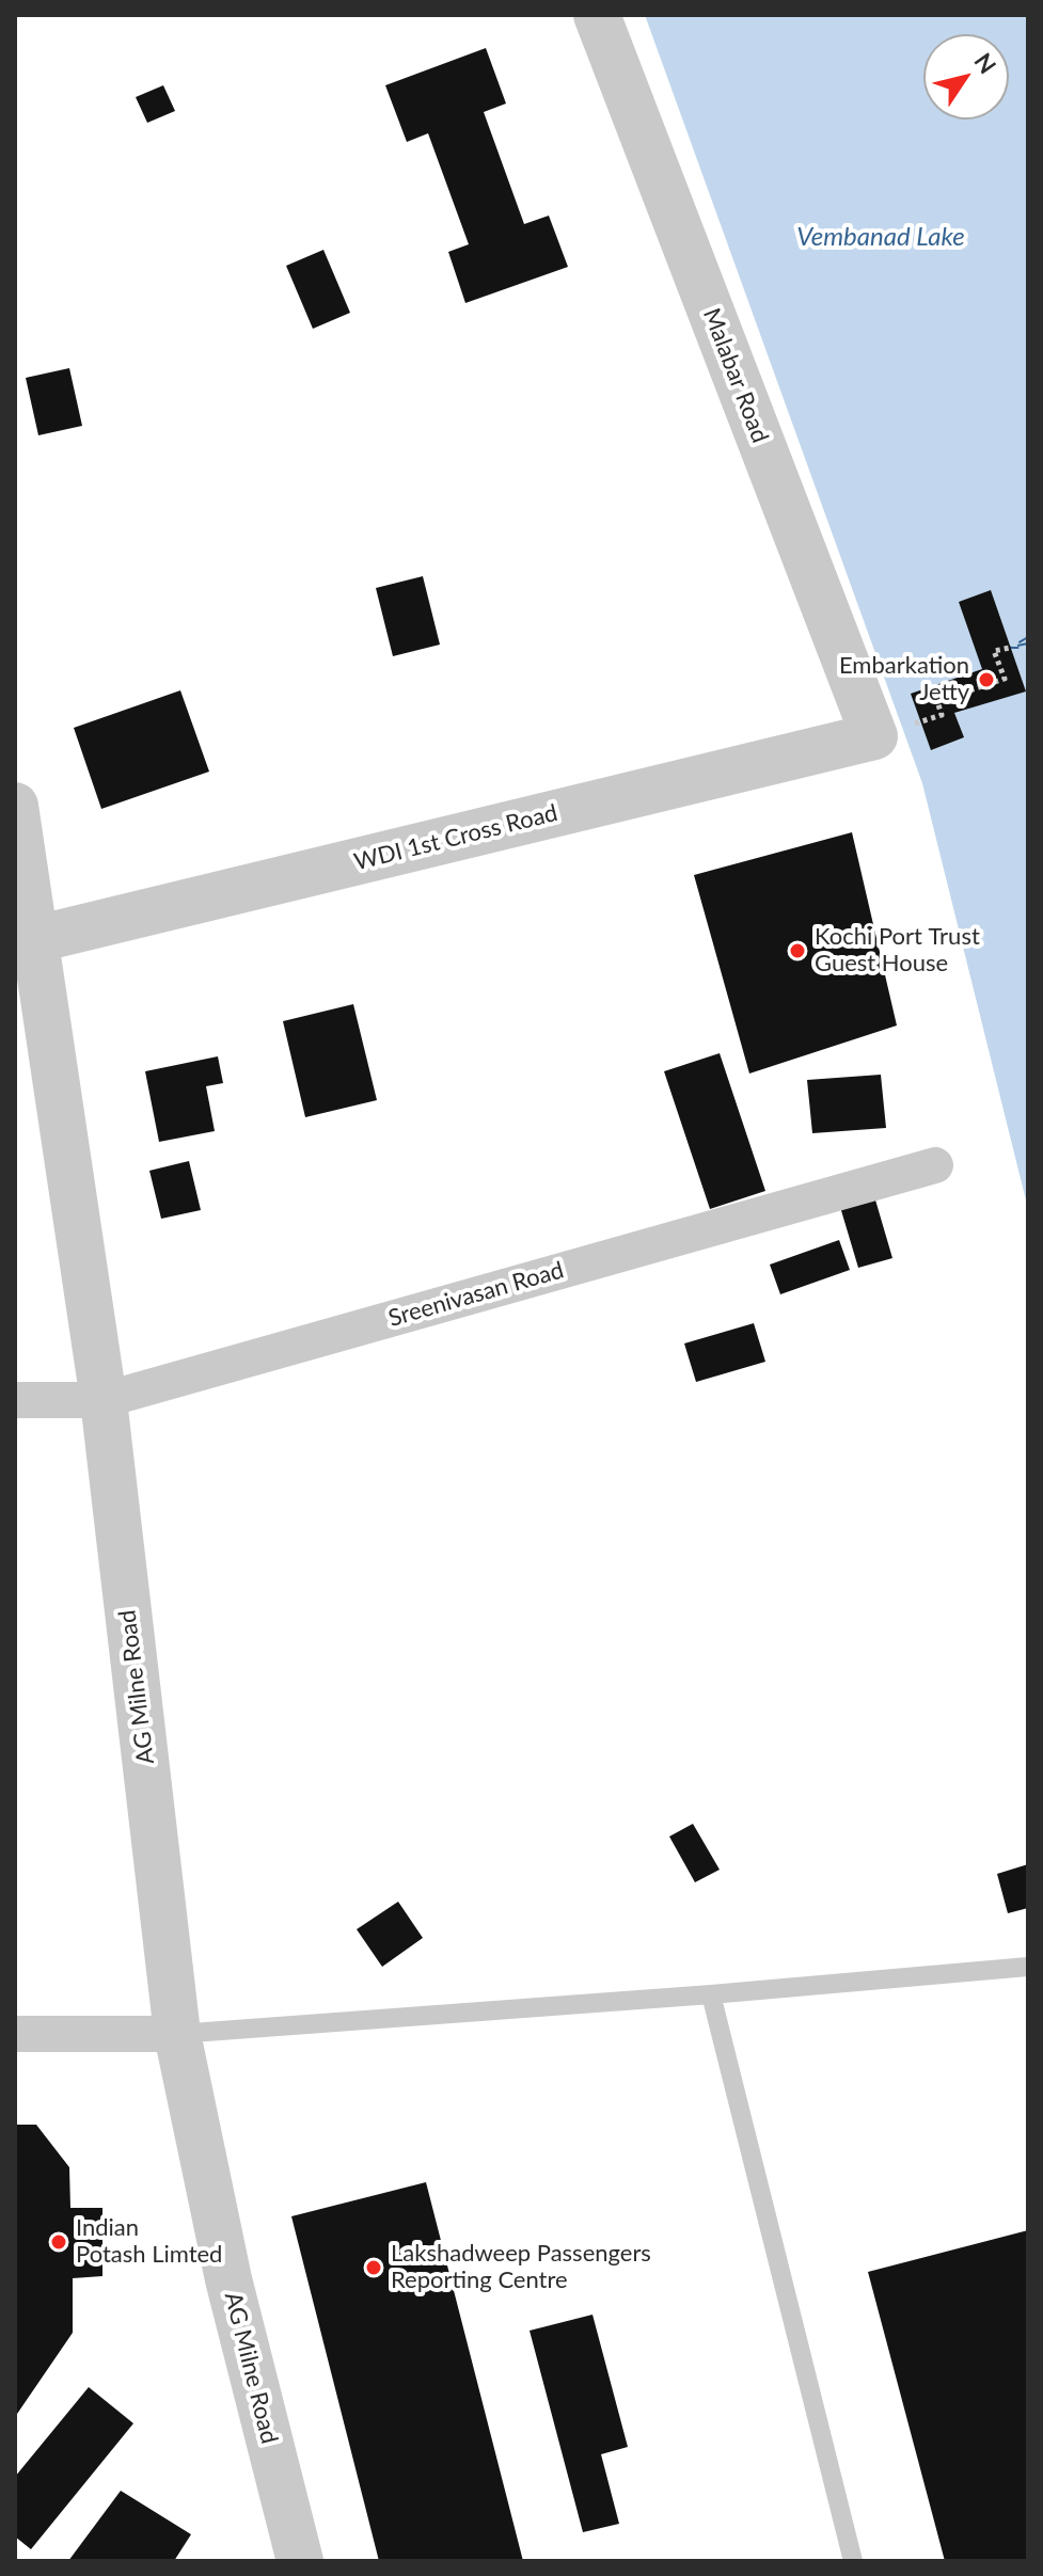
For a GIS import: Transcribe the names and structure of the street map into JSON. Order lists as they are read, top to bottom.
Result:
{
  "streets": {
    "street": [
      "Malabar Road",
      "WDI 1st Cross Road",
      "Sreenivasan Road",
      "AG Milne Road"
    ]
  },
  "crossings": [
    ["Malabar Road", "WDI 1st Cross Road"],
    ["WDI 1st Cross Road", "AG Milne Road"],
    ["Sreenivasan Road", "AG Milne Road"]
  ],
  "water": ["Vembanad Lake"],
  "places": [
    "Embarkation Jetty",
    "Kochi Port Trust Guest House",
    "Indian Potash Limted",
    "Lakshadweep Passengers Reporting Centre"
  ],
  "north": "top right"
}
